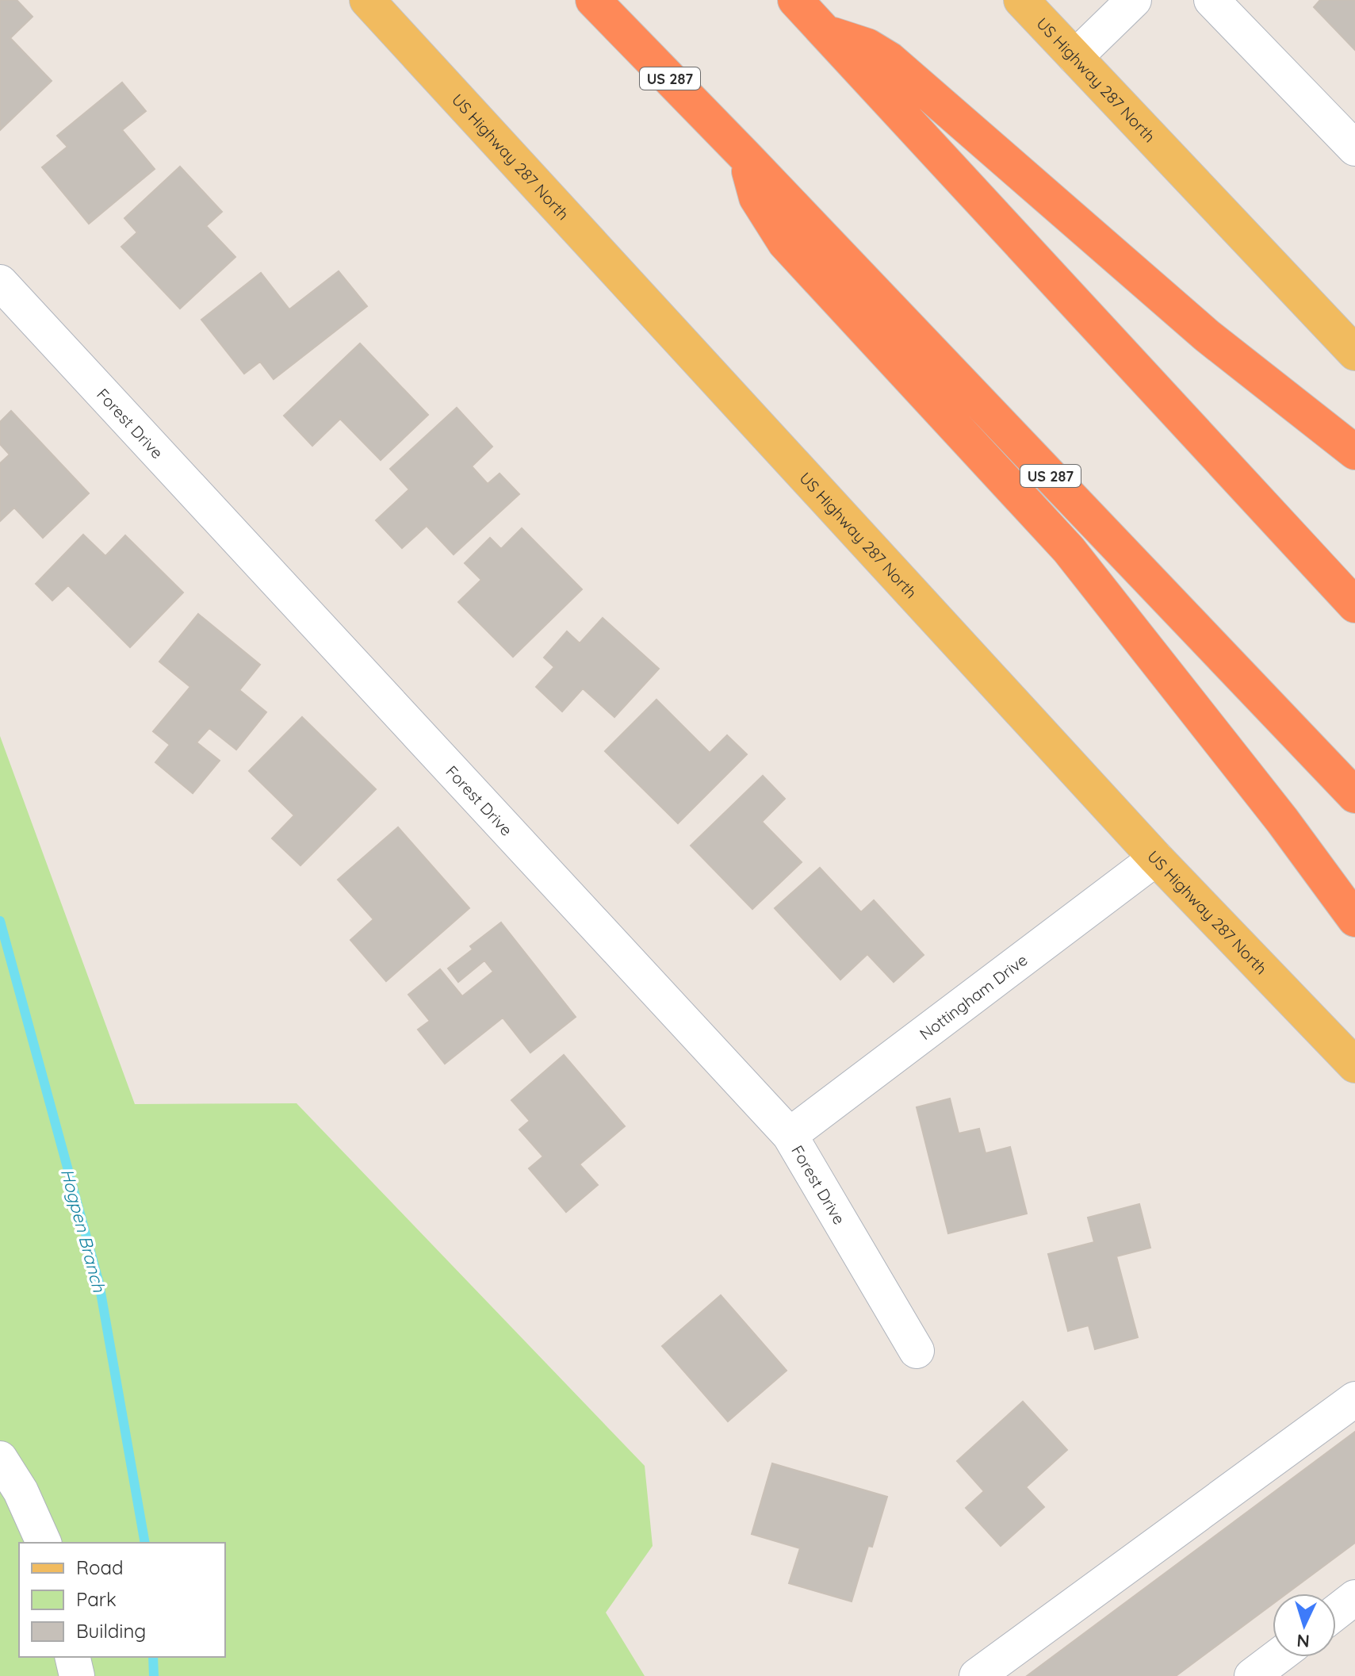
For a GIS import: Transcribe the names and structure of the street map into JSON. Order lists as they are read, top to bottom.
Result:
{
  "streets": {
    "highway": ["US 287"],
    "main road": ["US Highway 287 North"],
    "street": ["Forest Drive", "Nottingham Drive"]
  },
  "crossings": [
    ["US Highway 287 North", "Nottingham Drive"],
    ["Forest Drive", "Nottingham Drive"]
  ],
  "water": ["Hogpen Branch"],
  "legend": ["Road", "Park", "Building"],
  "north": "bottom"
}
